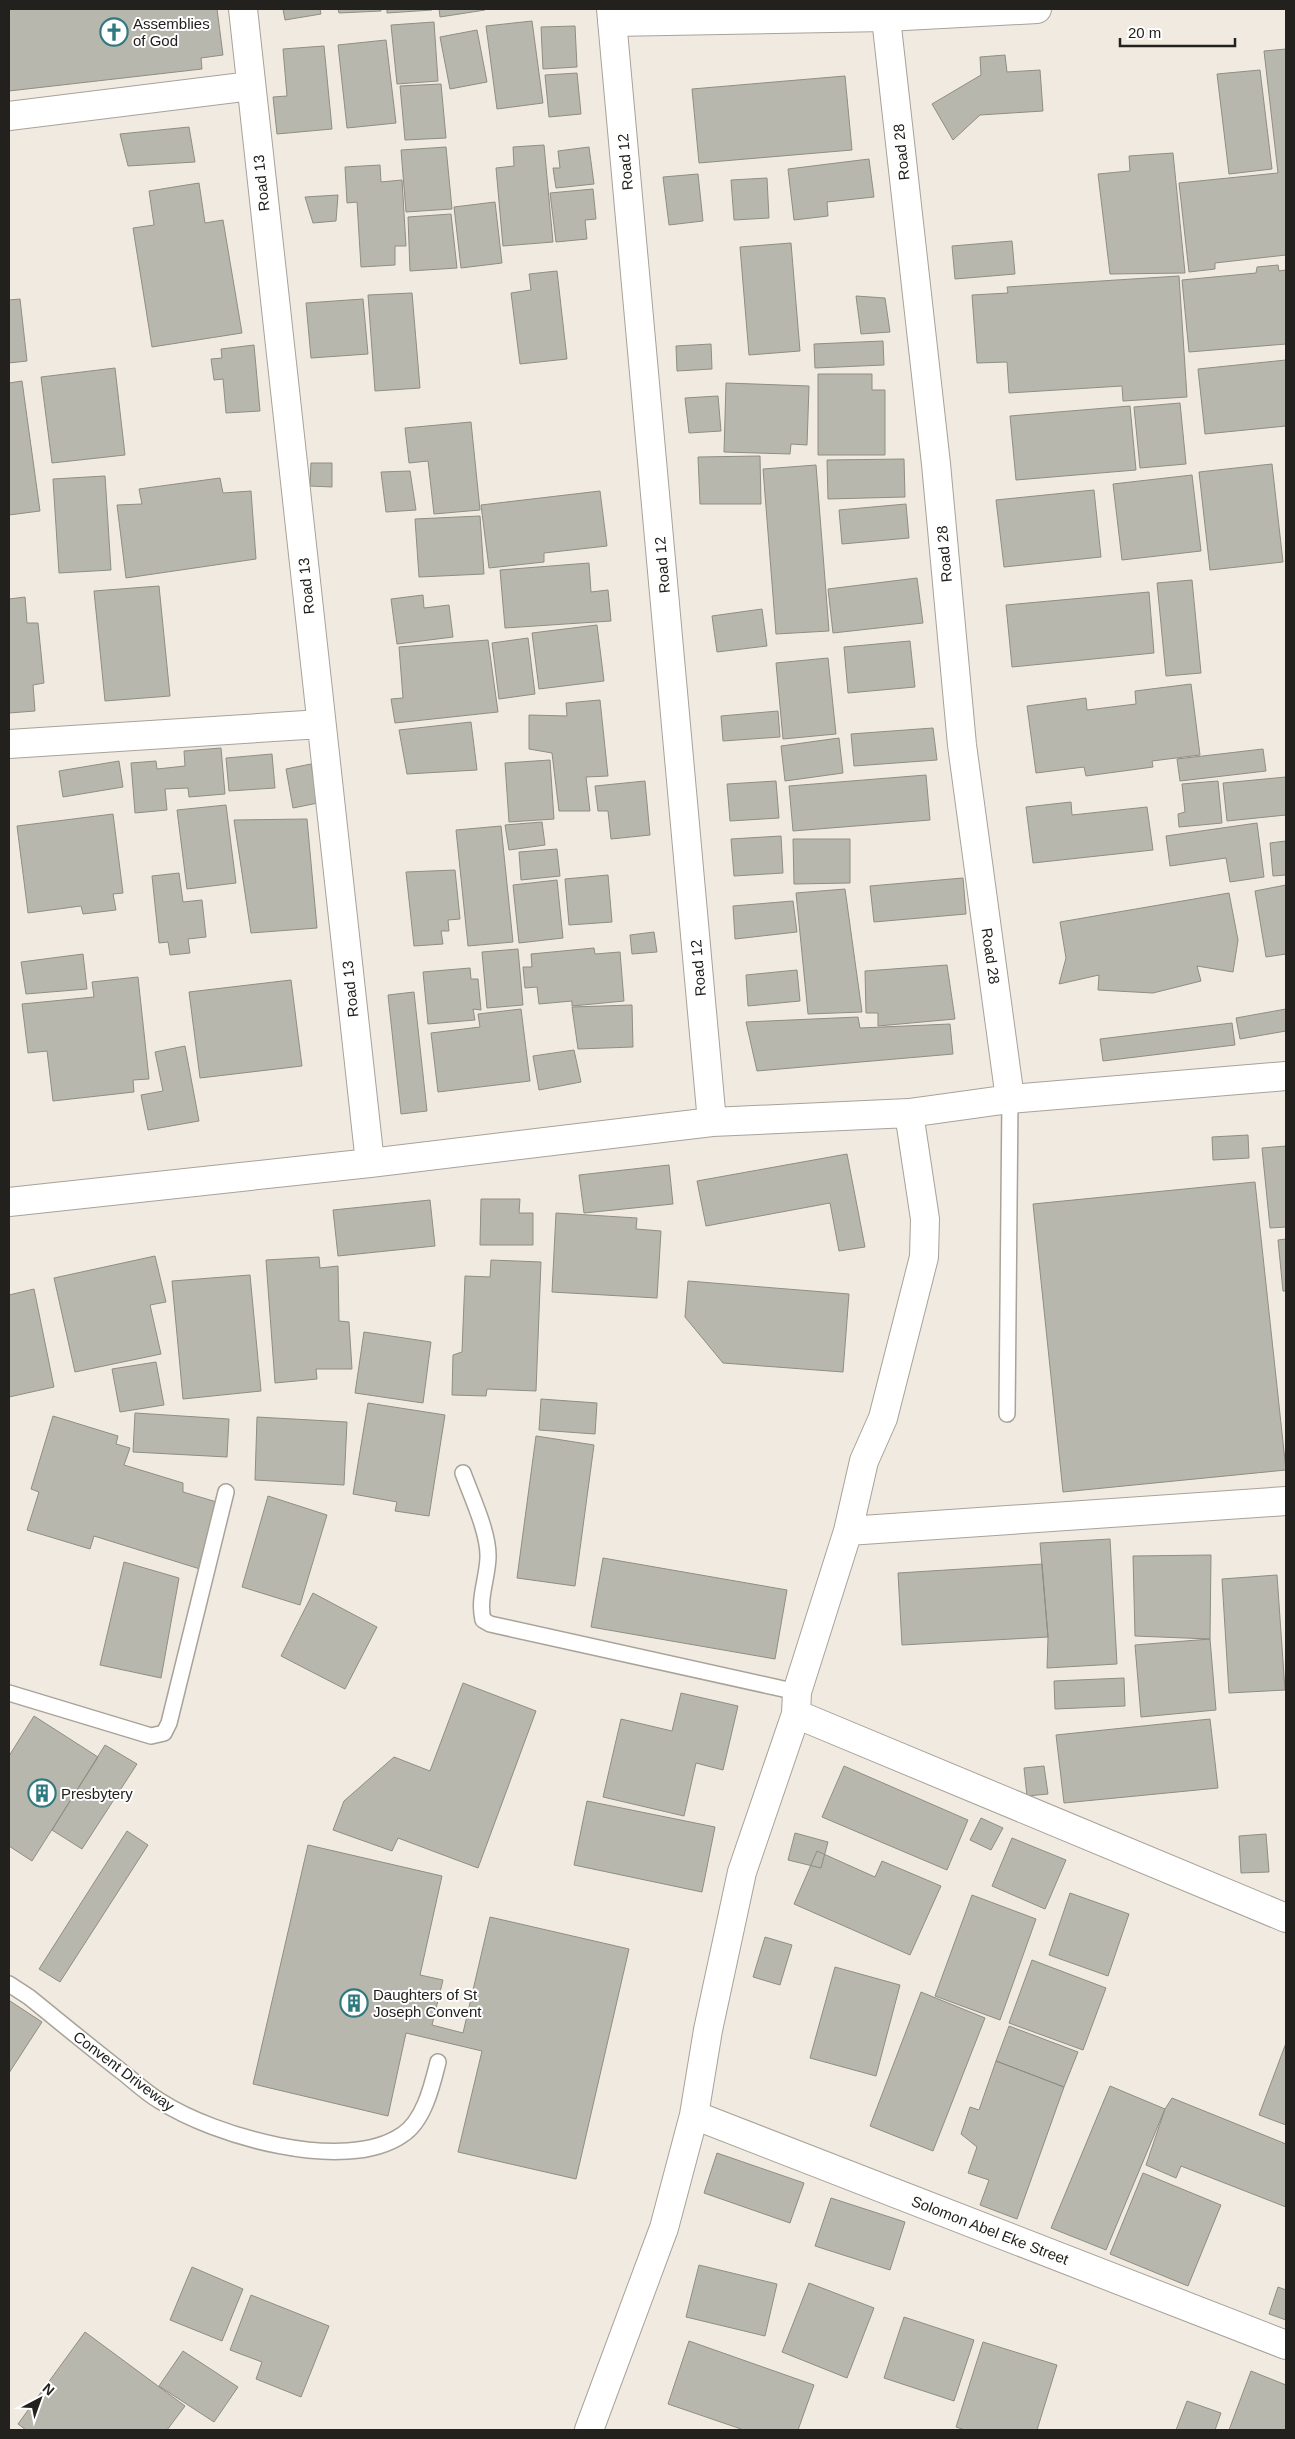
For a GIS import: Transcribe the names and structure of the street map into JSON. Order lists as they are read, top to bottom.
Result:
{
  "streets": {
    "street": [
      "Road 28",
      "Road 12",
      "Road 13",
      "Solomon Abel Eke Street"
    ],
    "lane": ["Convent Driveway"]
  },
  "places": {
    "church": ["Assemblies of God"],
    "building": ["Presbytery", "Daughters of St Joseph Convent"]
  },
  "scale_bar": "20 m",
  "north": "top right"
}
